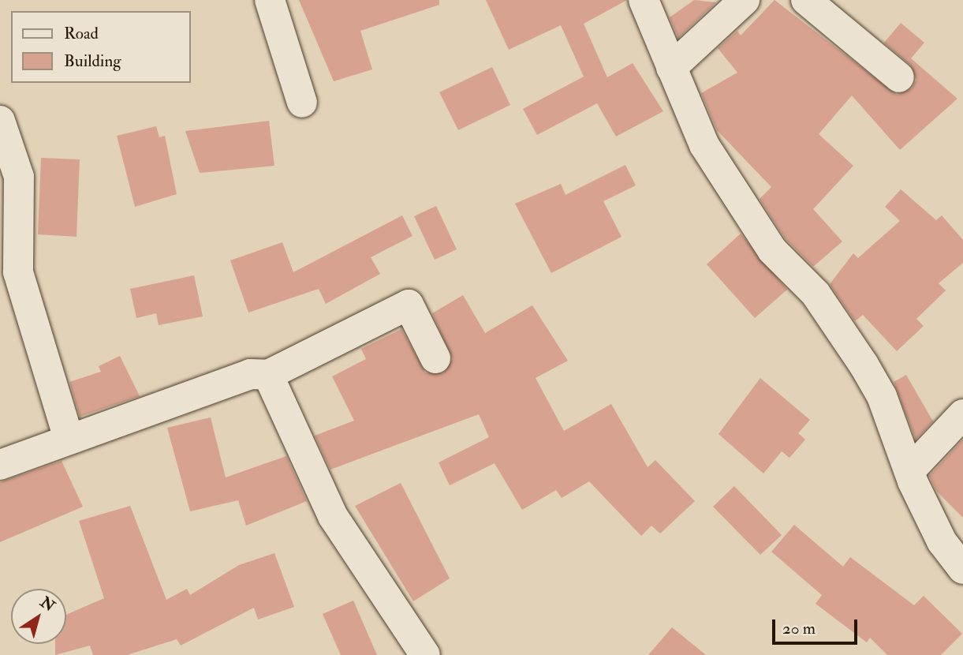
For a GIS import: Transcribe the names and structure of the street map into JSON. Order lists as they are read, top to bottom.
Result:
{
  "legend": ["Road", "Building"],
  "scale_bar": "20 m",
  "north": "top right"
}
